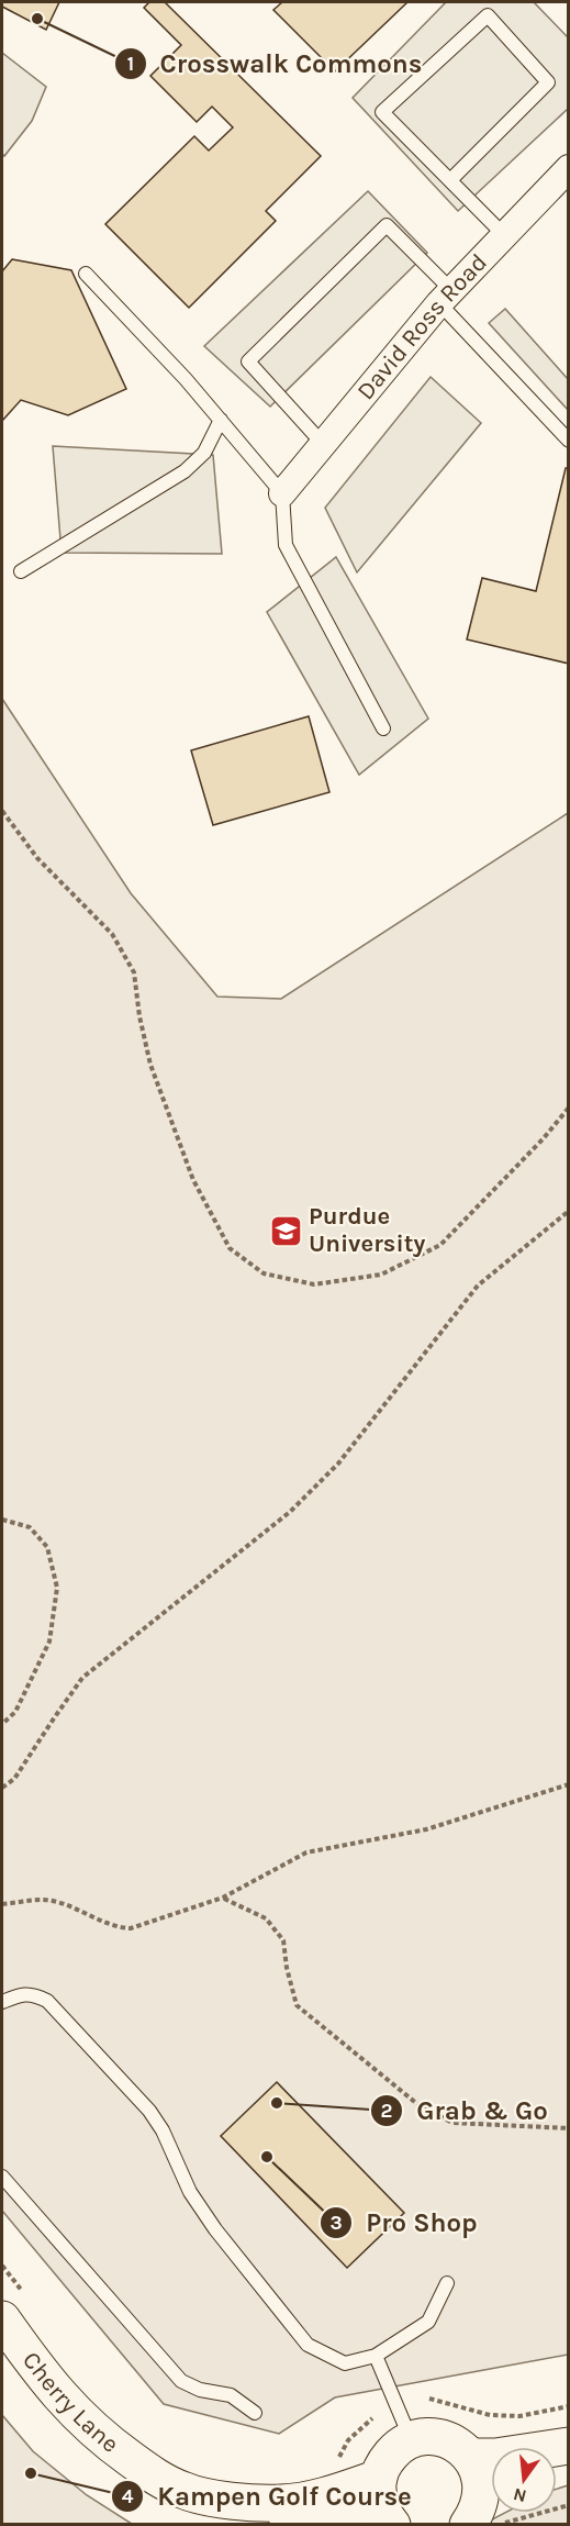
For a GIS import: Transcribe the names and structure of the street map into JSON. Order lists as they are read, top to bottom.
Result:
{
  "streets": {
    "street": ["David Ross Road", "Cherry Lane"]
  },
  "places": {
    "other": [
      "Crosswalk Commons",
      "Grab & Go",
      "Pro Shop",
      "Kampen Golf Course"
    ],
    "school or university": ["Purdue University"]
  },
  "north": "bottom"
}
